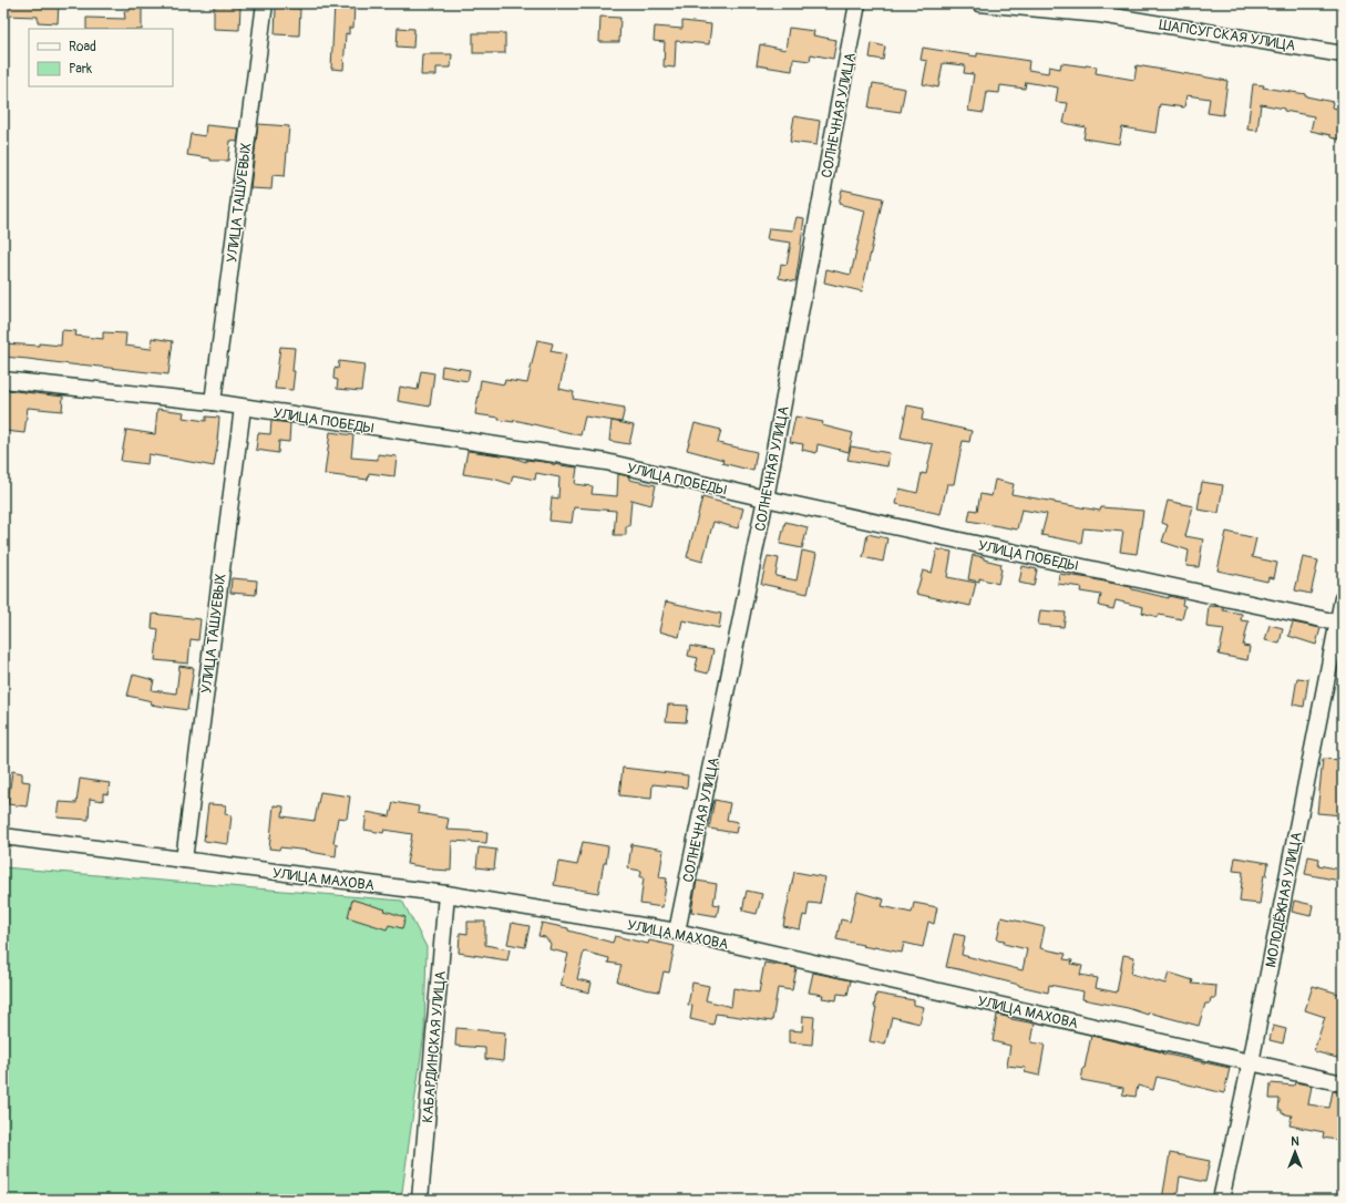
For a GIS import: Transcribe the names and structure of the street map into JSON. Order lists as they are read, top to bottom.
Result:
{
  "streets": {
    "street": [
      "ШАПСУГСКАЯ УЛИЦА",
      "СОЛНЕЧНАЯ УЛИЦА",
      "УЛИЦА ТАШУЕВЫХ",
      "УЛИЦА ПОБЕДЫ",
      "УЛИЦА МАХОВА",
      "МОЛОДЁЖНАЯ УЛИЦА",
      "КАБАРДИНСКАЯ УЛИЦА"
    ]
  },
  "crossings": [
    ["СОЛНЕЧНАЯ УЛИЦА", "УЛИЦА ПОБЕДЫ"],
    ["СОЛНЕЧНАЯ УЛИЦА", "УЛИЦА МАХОВА"],
    ["УЛИЦА ТАШУЕВЫХ", "УЛИЦА ПОБЕДЫ"],
    ["УЛИЦА ТАШУЕВЫХ", "УЛИЦА МАХОВА"],
    ["УЛИЦА ПОБЕДЫ", "МОЛОДЁЖНАЯ УЛИЦА"],
    ["УЛИЦА МАХОВА", "МОЛОДЁЖНАЯ УЛИЦА"],
    ["УЛИЦА МАХОВА", "КАБАРДИНСКАЯ УЛИЦА"]
  ],
  "legend": ["Road", "Park"],
  "north": "top"
}
